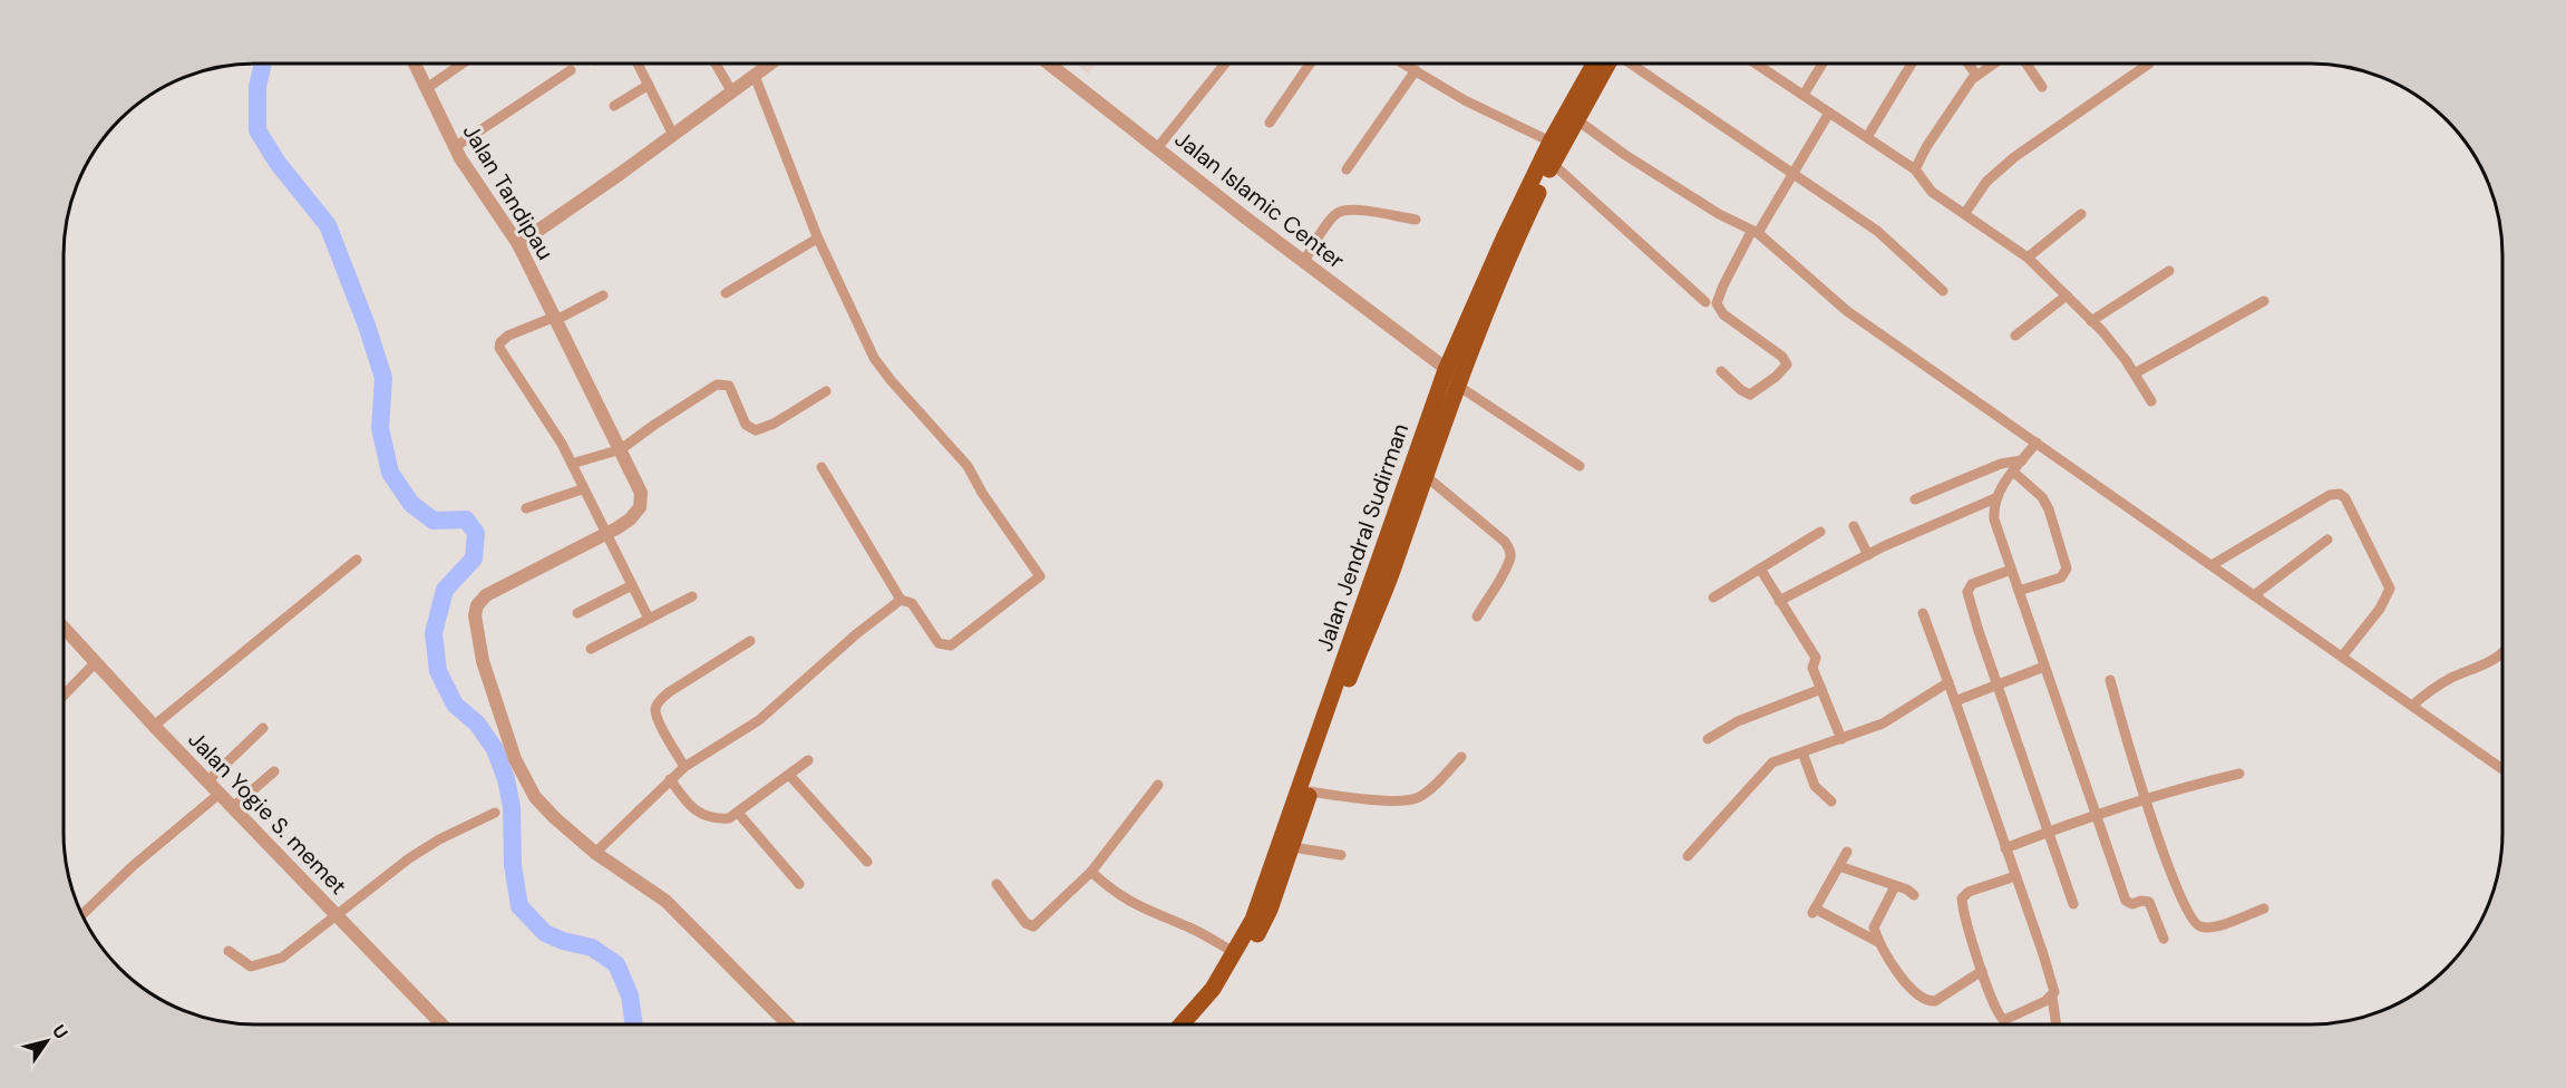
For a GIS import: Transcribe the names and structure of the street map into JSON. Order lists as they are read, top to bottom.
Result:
{
  "streets": {
    "highway": ["Jalan Jendral Sudirman"],
    "street": ["Jalan Tandipau", "Jalan Islamic Center", "Jalan Yogie S. memet"]
  },
  "crossings": [
    ["Jalan Islamic Center", "Jalan Jendral Sudirman"]
  ],
  "north": "top right"
}
